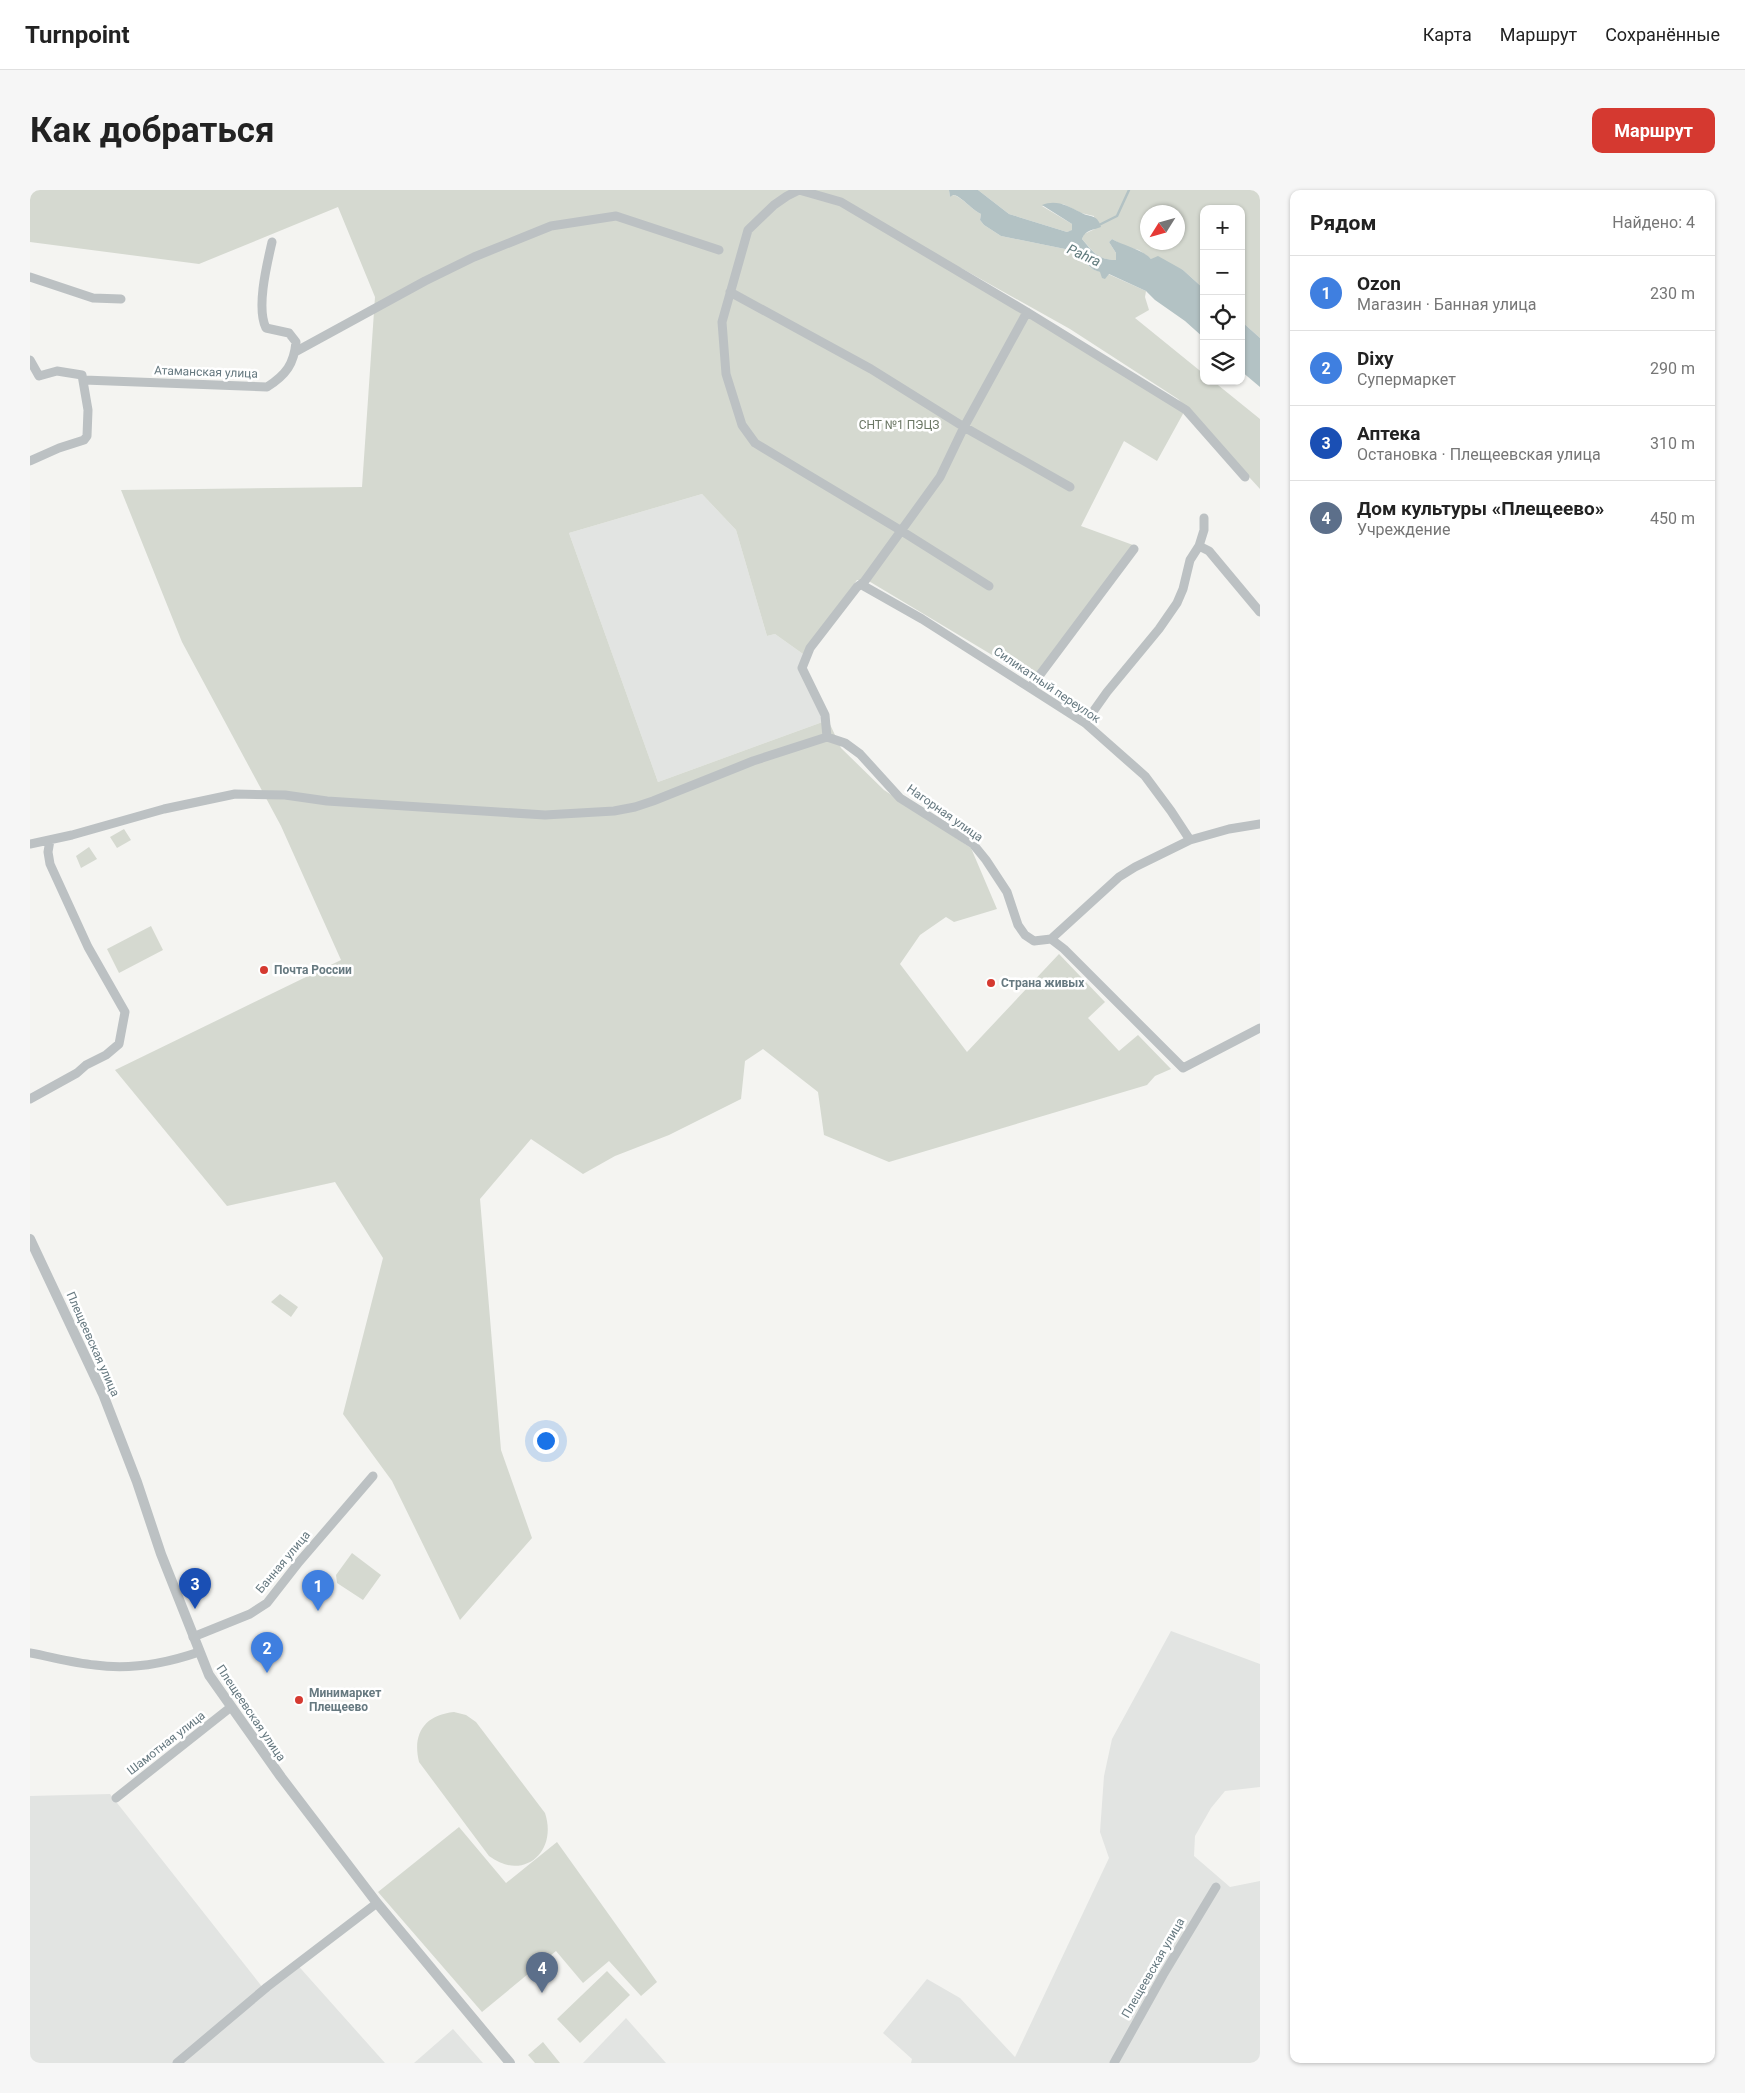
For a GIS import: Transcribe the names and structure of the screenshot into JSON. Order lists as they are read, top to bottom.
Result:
{
  "streets": {
    "street": [
      "Атаманская улица",
      "Силикатный переулок",
      "Нагорная улица",
      "Плещеевская улица",
      "Банная улица",
      "Шамотная улица"
    ]
  },
  "crossings": [
    ["Плещеевская улица", "Банная улица"],
    ["Плещеевская улица", "Шамотная улица"]
  ],
  "water": ["Pahra"],
  "parks": ["СНТ №1 ПЭЦЗ"],
  "places": ["Почта России", "Страна живых", "Минимаркет Плещеево"],
  "north": "bottom left",
  "page": {
    "header": "Turnpoint",
    "nav": ["Карта", "Маршрут", "Сохранённые"],
    "buttons": "Маршрут",
    "title": "Как добраться",
    "heading": ["Рядом", "Найдено: 4"],
    "map_buttons": ["+", "−"],
    "list": [
      {
        "mark": "1",
        "name": "Ozon",
        "note": "Магазин · Банная улица",
        "value": "230 m"
      },
      {
        "mark": "2",
        "name": "Dixy",
        "note": "Супермаркет",
        "value": "290 m"
      },
      {
        "mark": "3",
        "name": "Аптека",
        "note": "Остановка · Плещеевская улица",
        "value": "310 m"
      },
      {
        "mark": "4",
        "name": "Дом культуры «Плещеево»",
        "note": "Учреждение",
        "value": "450 m"
      }
    ],
    "pins": [
      "3",
      "1",
      "2",
      "4"
    ]
  }
}
